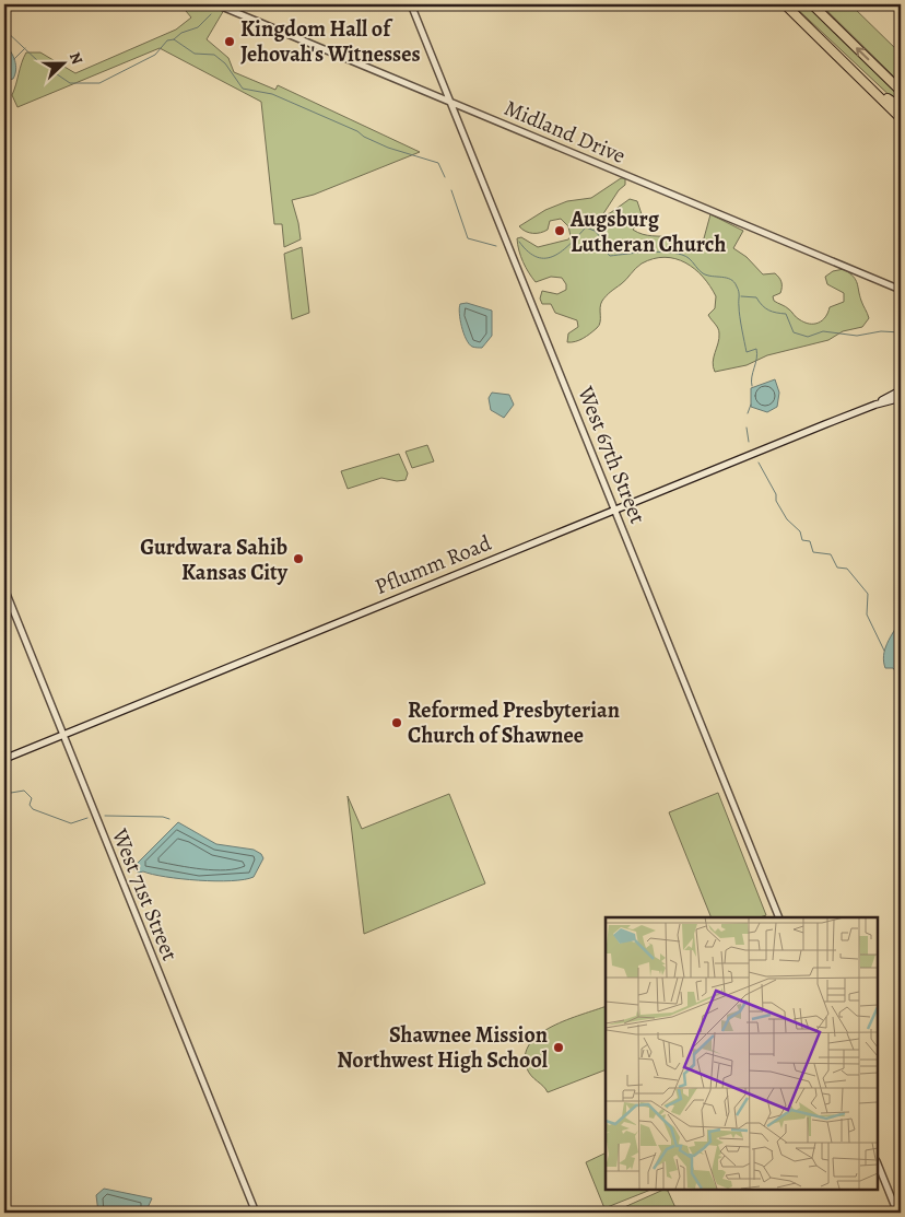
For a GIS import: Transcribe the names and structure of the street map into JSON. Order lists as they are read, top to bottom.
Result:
{
  "streets": {
    "main road": ["Pflumm Road"],
    "street": ["Midland Drive", "West 67th Street", "West 71st Street"]
  },
  "crossings": [
    ["Midland Drive", "West 67th Street"],
    ["West 67th Street", "Pflumm Road"],
    ["Pflumm Road", "West 71st Street"]
  ],
  "places": [
    "Kingdom Hall of Jehovah's Witnesses",
    "Augsburg Lutheran Church",
    "Gurdwara Sahib Kansas City",
    "Reformed Presbyterian Church of Shawnee",
    "Shawnee Mission Northwest High School"
  ],
  "north": "right"
}
